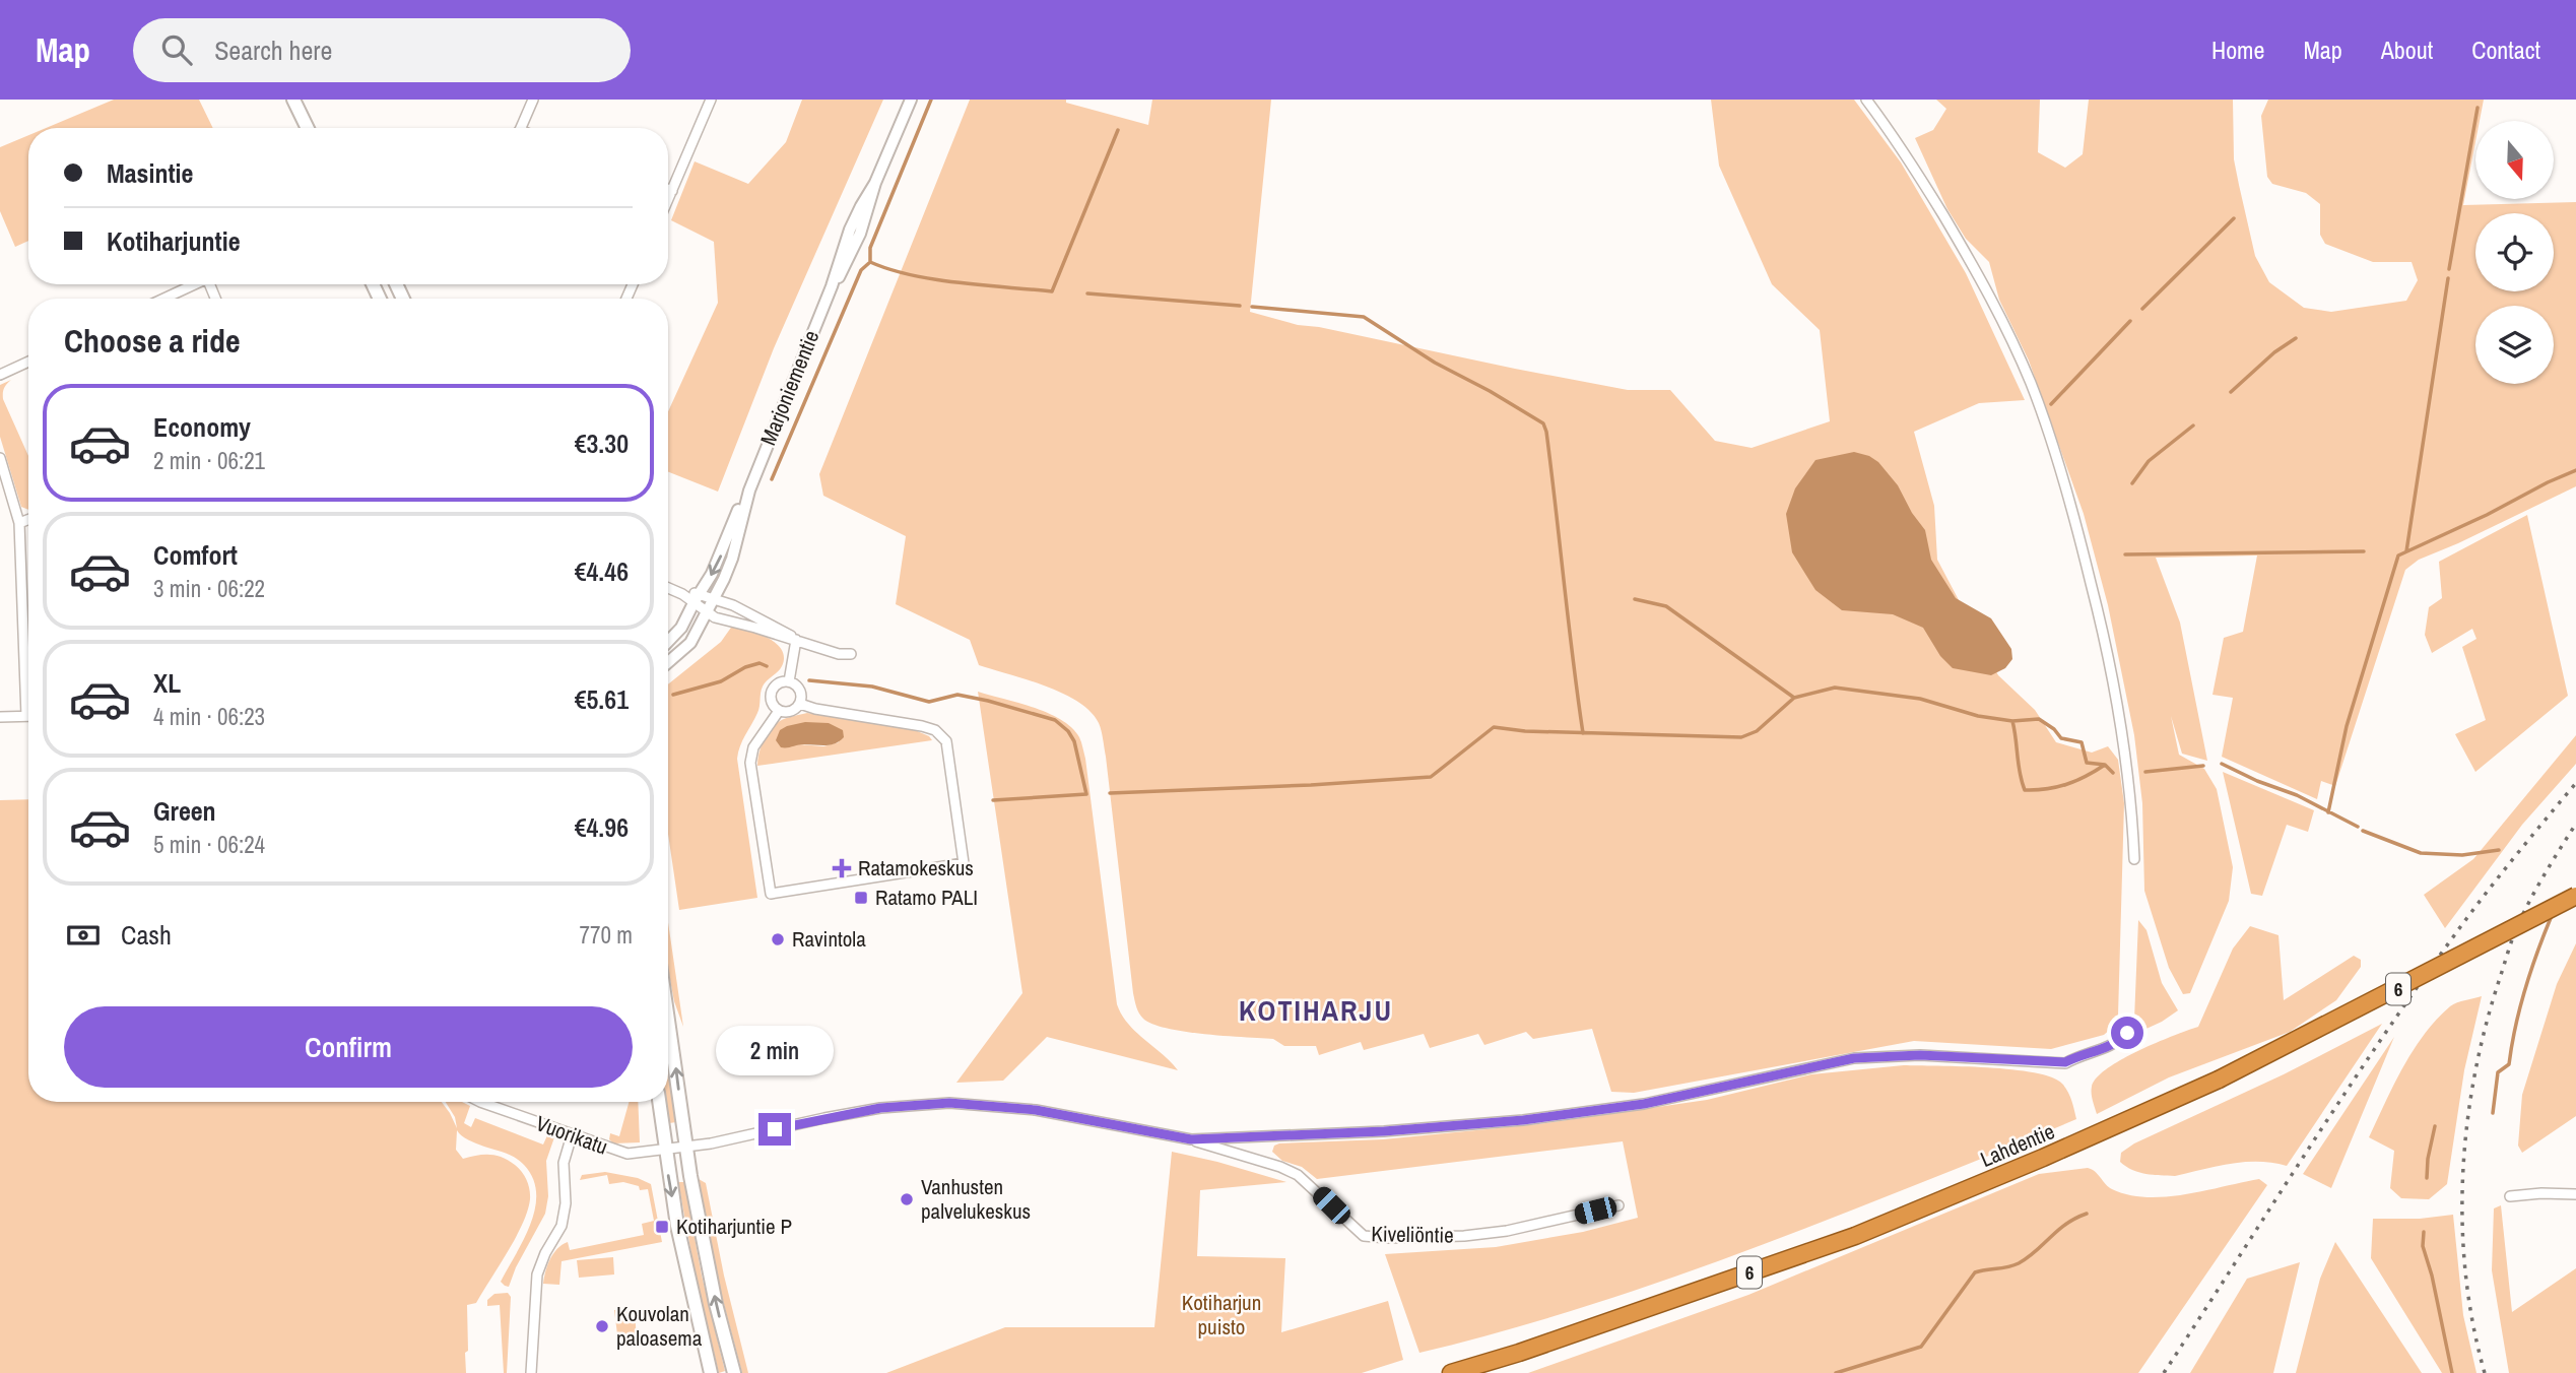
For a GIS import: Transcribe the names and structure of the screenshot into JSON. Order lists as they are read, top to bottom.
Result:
{
  "streets": {
    "highway": ["6", "Lahdentie"],
    "street": ["Marjoniementie", "Vuorikatu", "Kiveliöntie"]
  },
  "crossings": [
    ["Vuorikatu", "Kiveliöntie"]
  ],
  "districts": ["KOTIHARJU"],
  "parks": ["Kotiharjun puisto"],
  "places": {
    "health": ["Ratamokeskus"],
    "transit": ["Ratamo PALI", "Kotiharjuntie P"],
    "other": ["Ravintola", "Vanhusten palvelukeskus", "Kouvolan paloasema"]
  },
  "north": "bottom",
  "page": {
    "header": "Map",
    "search": "Search here",
    "nav": [
      "Home",
      "Map",
      "About",
      "Contact"
    ],
    "banner": ["Masintie", "Kotiharjuntie"],
    "heading": "Choose a ride",
    "list": [
      {
        "name": "Economy",
        "note": "2 min · 06:21",
        "value": "€3.30"
      },
      {
        "name": "Comfort",
        "note": "3 min · 06:22",
        "value": "€4.46"
      },
      {
        "name": "XL",
        "note": "4 min · 06:23",
        "value": "€5.61"
      },
      {
        "name": "Green",
        "note": "5 min · 06:24",
        "value": "€4.96"
      }
    ],
    "pay": ["Cash", "770 m"],
    "buttons": "Confirm",
    "bubble": "2 min"
  }
}
